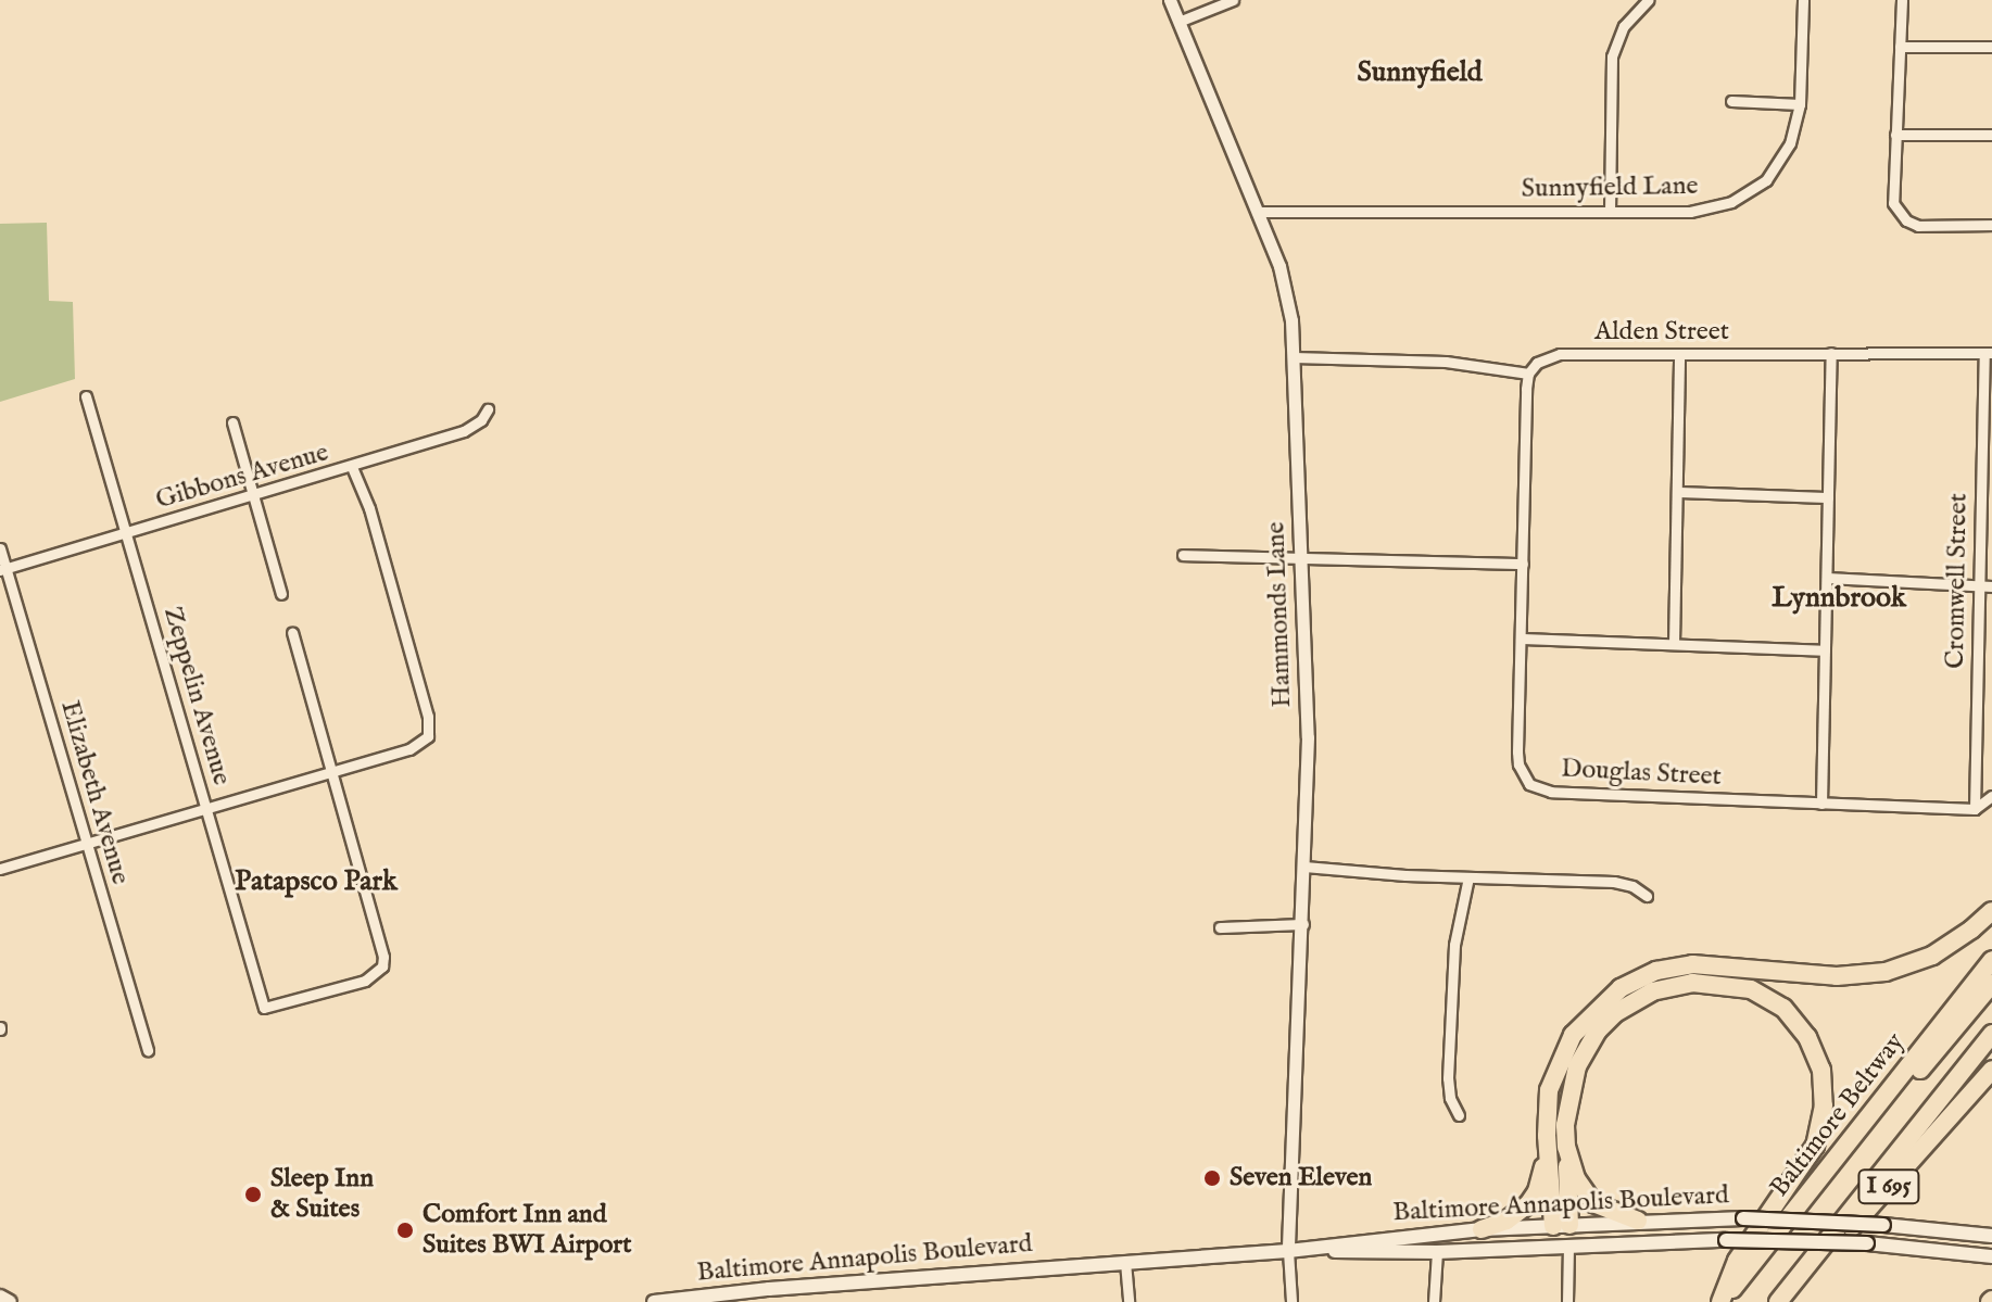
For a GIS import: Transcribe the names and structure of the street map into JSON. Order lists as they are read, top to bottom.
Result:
{
  "streets": {
    "highway": ["Baltimore Beltway", "I 695"],
    "main road": ["Baltimore Annapolis Boulevard"],
    "street": [
      "Sunnyfield Lane",
      "Alden Street",
      "Gibbons Avenue",
      "Cromwell Street",
      "Hammonds Lane",
      "Zeppelin Avenue",
      "Douglas Street",
      "Elizabeth Avenue"
    ]
  },
  "crossings": [
    ["Sunnyfield Lane", "Hammonds Lane"],
    ["Alden Street", "Cromwell Street"],
    ["Gibbons Avenue", "Zeppelin Avenue"],
    ["Gibbons Avenue", "Elizabeth Avenue"],
    ["Cromwell Street", "Douglas Street"],
    ["Hammonds Lane", "Baltimore Annapolis Boulevard"]
  ],
  "districts": ["Sunnyfield", "Lynnbrook", "Patapsco Park"],
  "places": ["Seven Eleven", "Sleep Inn & Suites", "Comfort Inn and Suites BWI Airport"]
}
